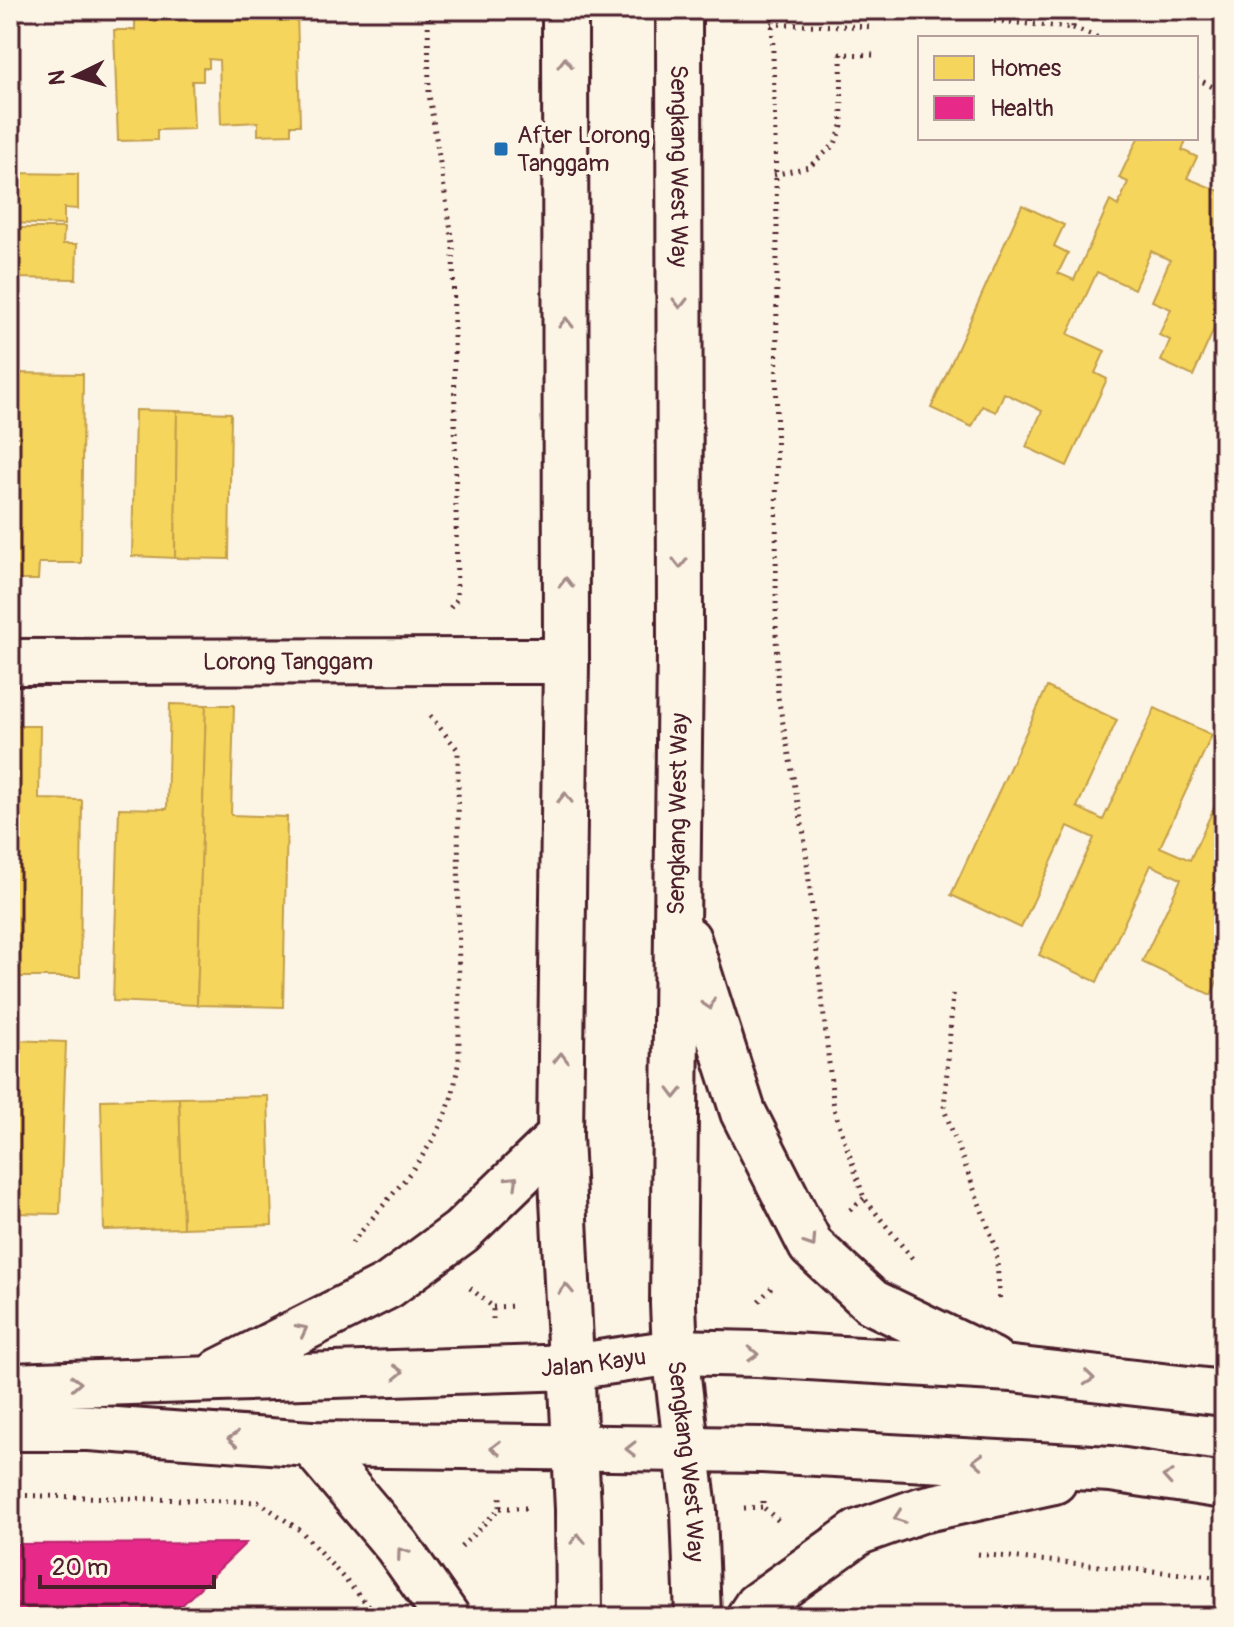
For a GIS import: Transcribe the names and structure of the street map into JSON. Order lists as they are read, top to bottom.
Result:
{
  "streets": {
    "main road": ["Sengkang West Way", "Lorong Tanggam", "Jalan Kayu"]
  },
  "crossings": [
    ["Sengkang West Way", "Jalan Kayu"]
  ],
  "places": {
    "transit": ["After Lorong Tanggam"]
  },
  "legend": ["Homes", "Health"],
  "scale_bar": "20 m",
  "north": "left"
}
